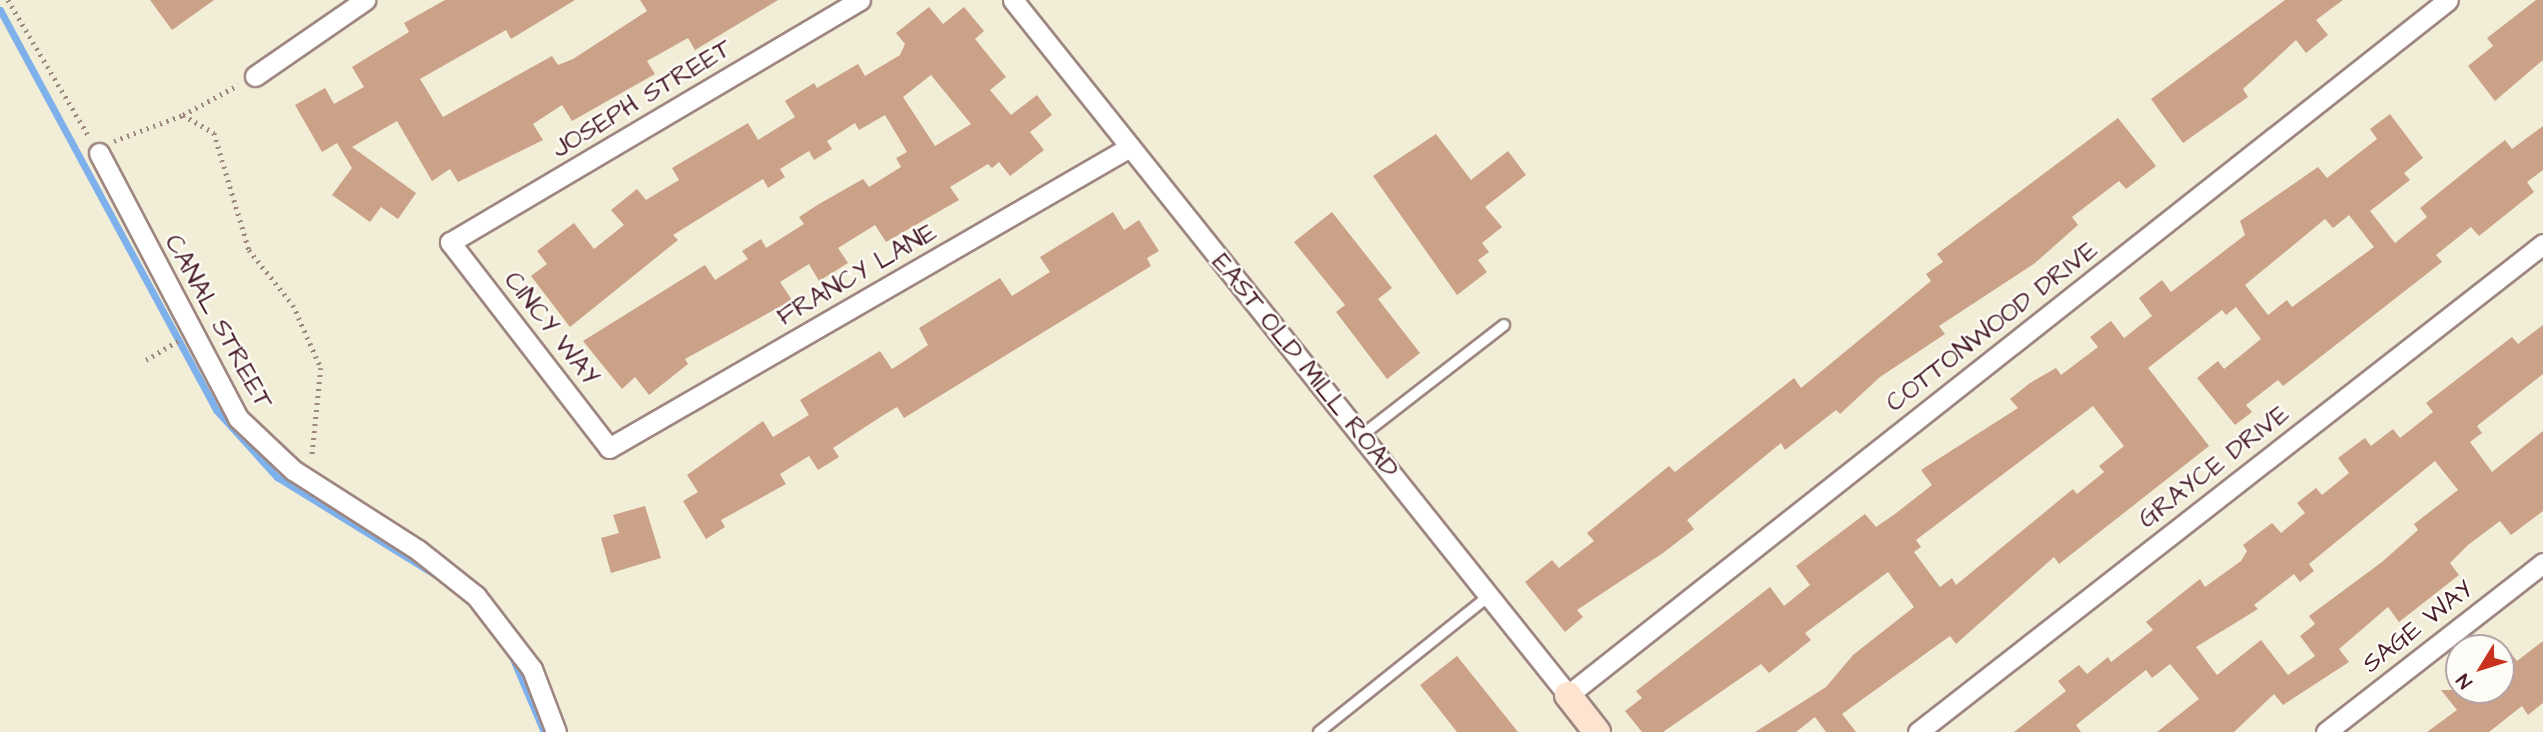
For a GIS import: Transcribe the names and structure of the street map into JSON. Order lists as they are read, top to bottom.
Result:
{
  "streets": {
    "street": [
      "JOSEPH STREET",
      "FRANCY LANE",
      "CANAL STREET",
      "COTTONWOOD DRIVE",
      "CINCY WAY",
      "EAST OLD MILL ROAD",
      "GRAYCE DRIVE",
      "SAGE WAY"
    ]
  },
  "crossings": [
    ["JOSEPH STREET", "CINCY WAY"],
    ["FRANCY LANE", "CINCY WAY"],
    ["FRANCY LANE", "EAST OLD MILL ROAD"],
    ["COTTONWOOD DRIVE", "EAST OLD MILL ROAD"]
  ],
  "north": "bottom left"
}
